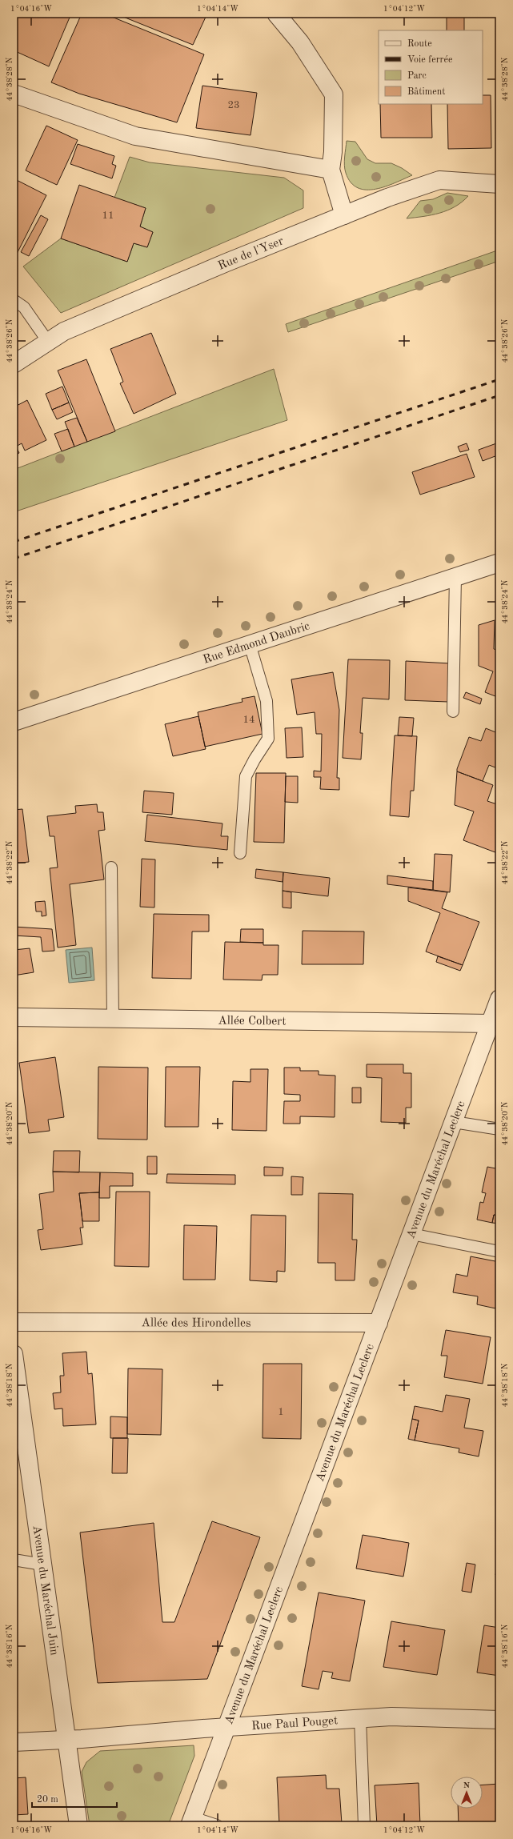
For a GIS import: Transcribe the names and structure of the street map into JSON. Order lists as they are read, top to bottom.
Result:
{
  "streets": {
    "street": [
      "Rue de l'Yser",
      "Rue Edmond Daubric",
      "Allée Colbert",
      "Avenue du Maréchal Leclerc",
      "Allée des Hirondelles",
      "Avenue du Maréchal Juin",
      "Rue Paul Pouget"
    ]
  },
  "crossings": [
    ["Allée Colbert", "Avenue du Maréchal Leclerc"],
    ["Avenue du Maréchal Leclerc", "Allée des Hirondelles"],
    ["Avenue du Maréchal Leclerc", "Rue Paul Pouget"],
    ["Avenue du Maréchal Juin", "Rue Paul Pouget"]
  ],
  "house_numbers": [
    "23",
    "11",
    "14",
    "1"
  ],
  "legend": [
    "Route",
    "Voie ferrée",
    "Parc",
    "Bâtiment"
  ],
  "scale_bar": "20 m",
  "north": "top",
  "coordinates": [
    "1°04'16\"W",
    "1°04'14\"W",
    "1°04'12\"W",
    "44°38'28\"N",
    "44°38'26\"N",
    "44°38'24\"N",
    "44°38'22\"N",
    "44°38'20\"N",
    "44°38'18\"N",
    "44°38'16\"N"
  ]
}
